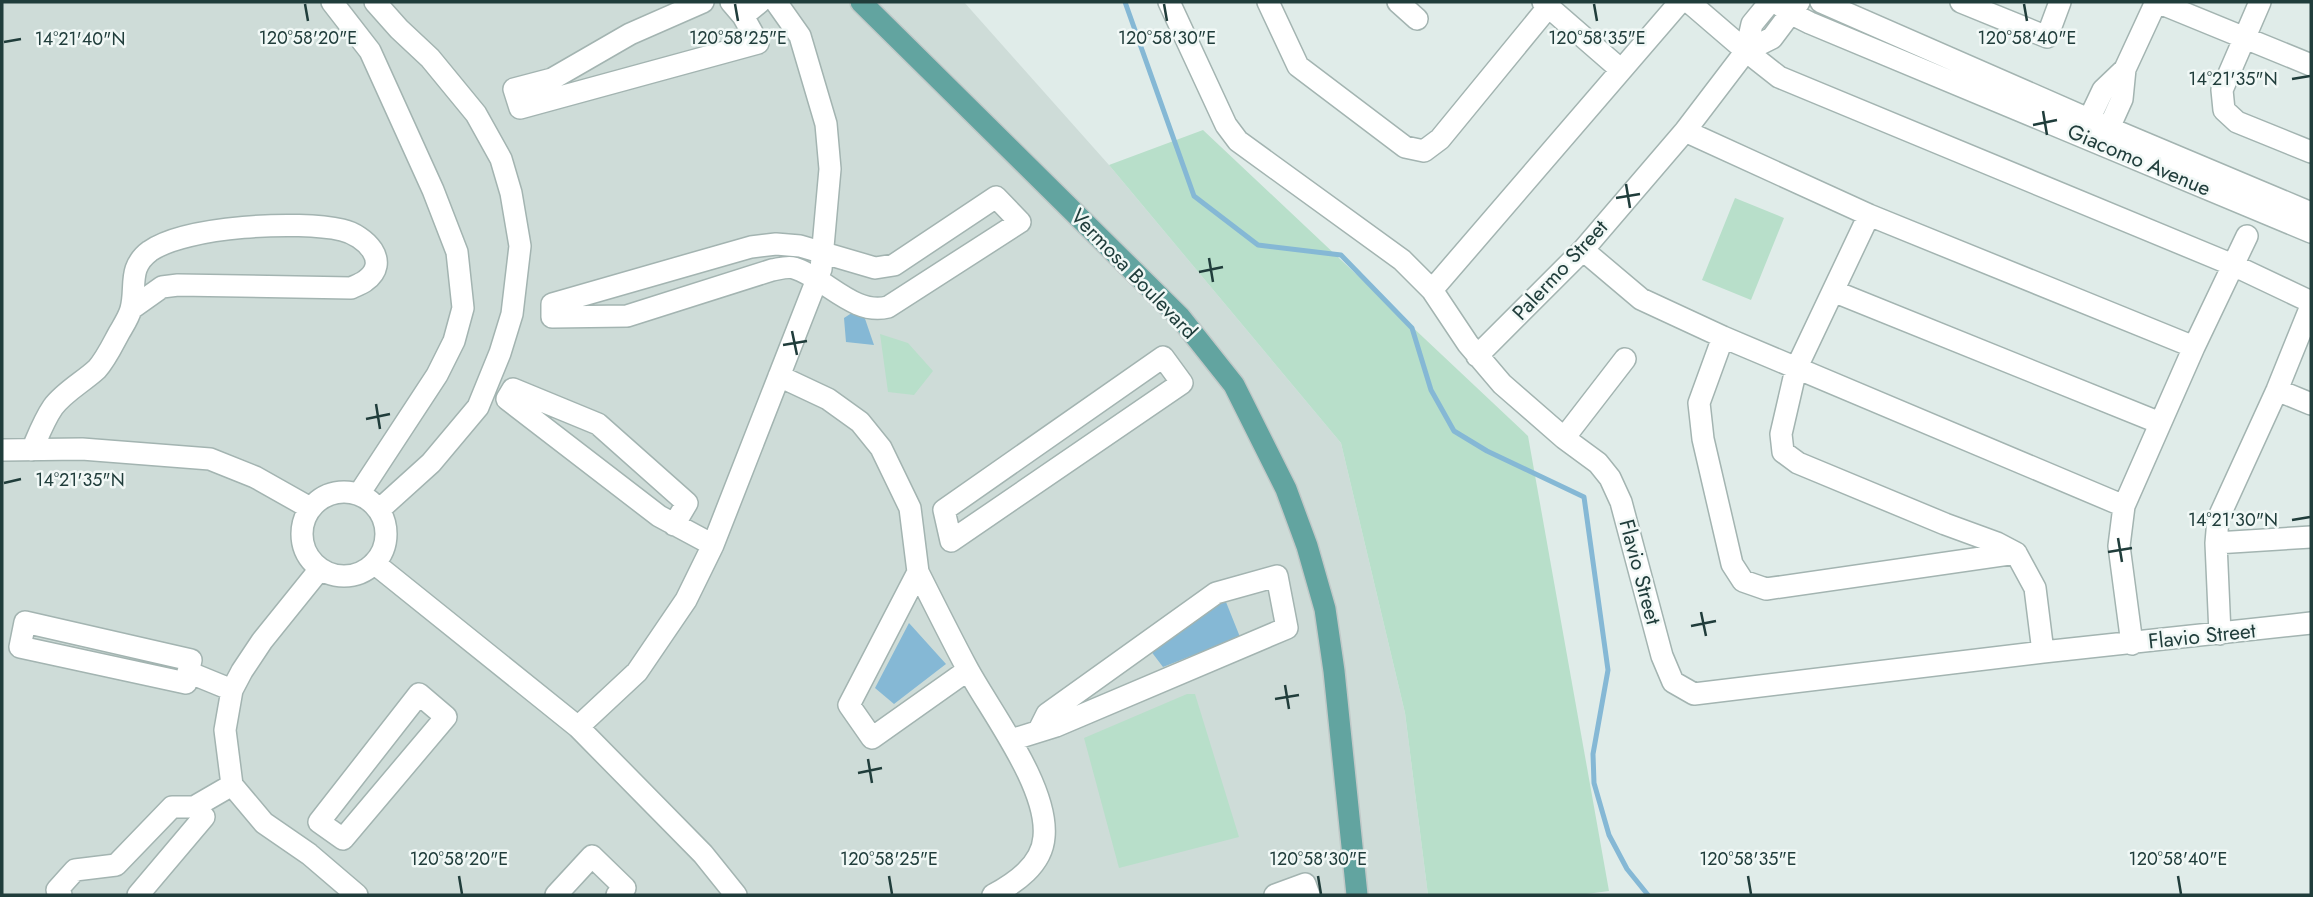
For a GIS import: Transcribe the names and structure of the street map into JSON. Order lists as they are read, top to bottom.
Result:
{
  "streets": {
    "main road": ["Vermosa Boulevard"],
    "street": ["Giacomo Avenue", "Palermo Street", "Flavio Street"]
  },
  "crossings": [
    ["Palermo Street", "Flavio Street"]
  ],
  "coordinates": [
    "120°58'20\"E",
    "120°58'25\"E",
    "120°58'30\"E",
    "120°58'35\"E",
    "120°58'40\"E",
    "14°21'40\"N",
    "14°21'35\"N",
    "14°21'30\"N"
  ]
}
